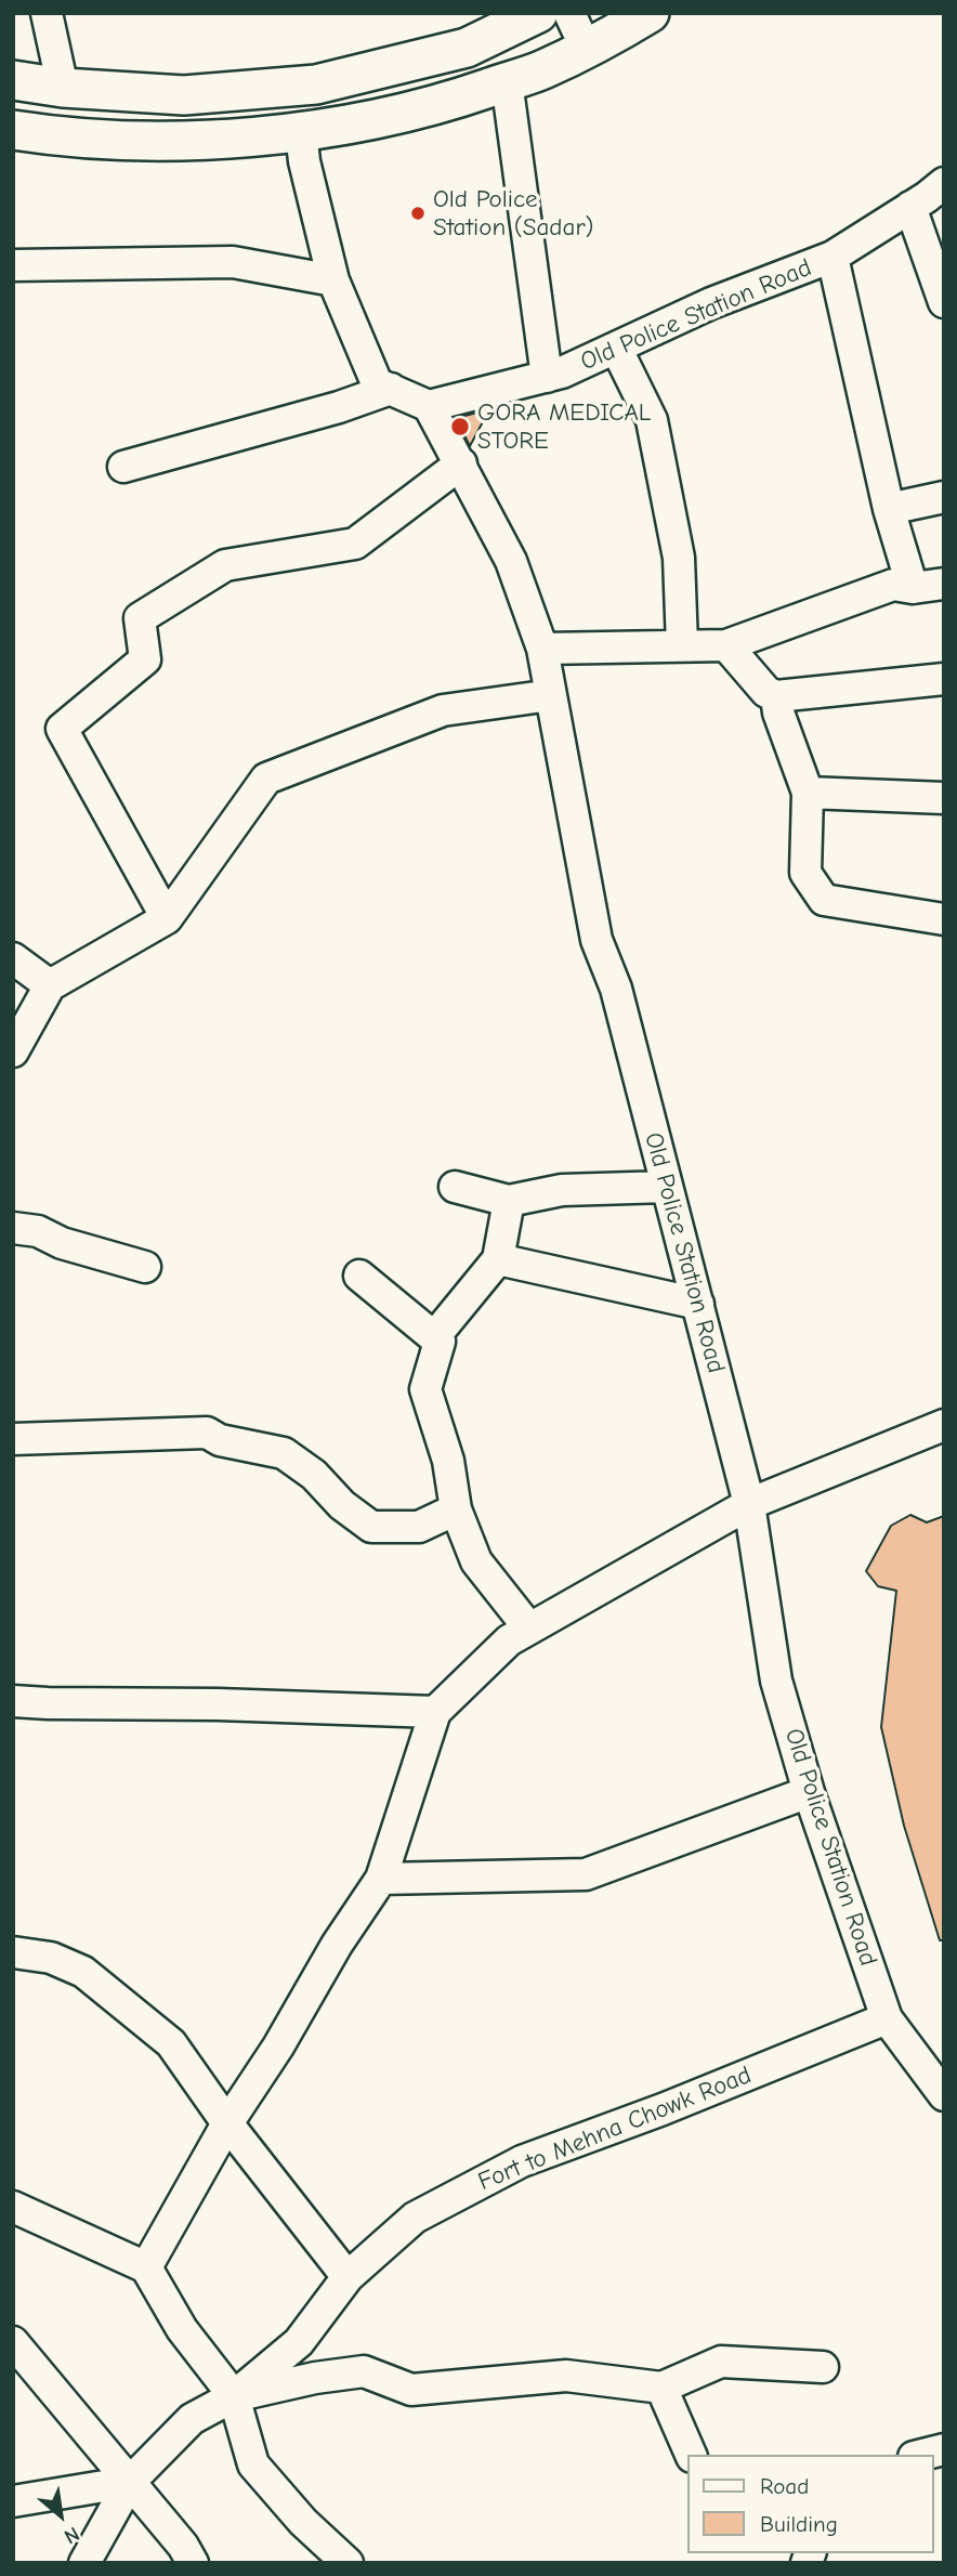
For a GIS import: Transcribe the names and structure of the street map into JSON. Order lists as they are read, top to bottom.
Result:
{
  "streets": {
    "street": ["Old Police Station Road", "Fort to Mehna Chowk Road"]
  },
  "crossings": [
    ["Old Police Station Road", "Fort to Mehna Chowk Road"]
  ],
  "places": ["Old Police Station (Sadar)", "GORA MEDICAL STORE"],
  "legend": ["Road", "Building"],
  "north": "bottom right"
}
